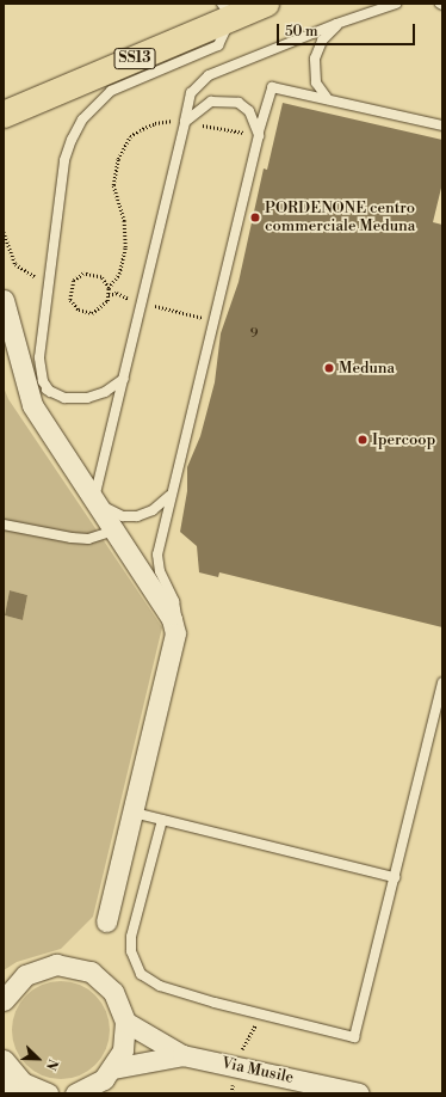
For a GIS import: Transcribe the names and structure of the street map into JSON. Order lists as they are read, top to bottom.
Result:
{
  "streets": {
    "main road": ["SS13"],
    "street": ["Via Musile"]
  },
  "places": ["PORDENONE centro commerciale Meduna", "Meduna", "Ipercoop"],
  "house_numbers": ["9"],
  "scale_bar": "50 m",
  "north": "bottom right"
}
